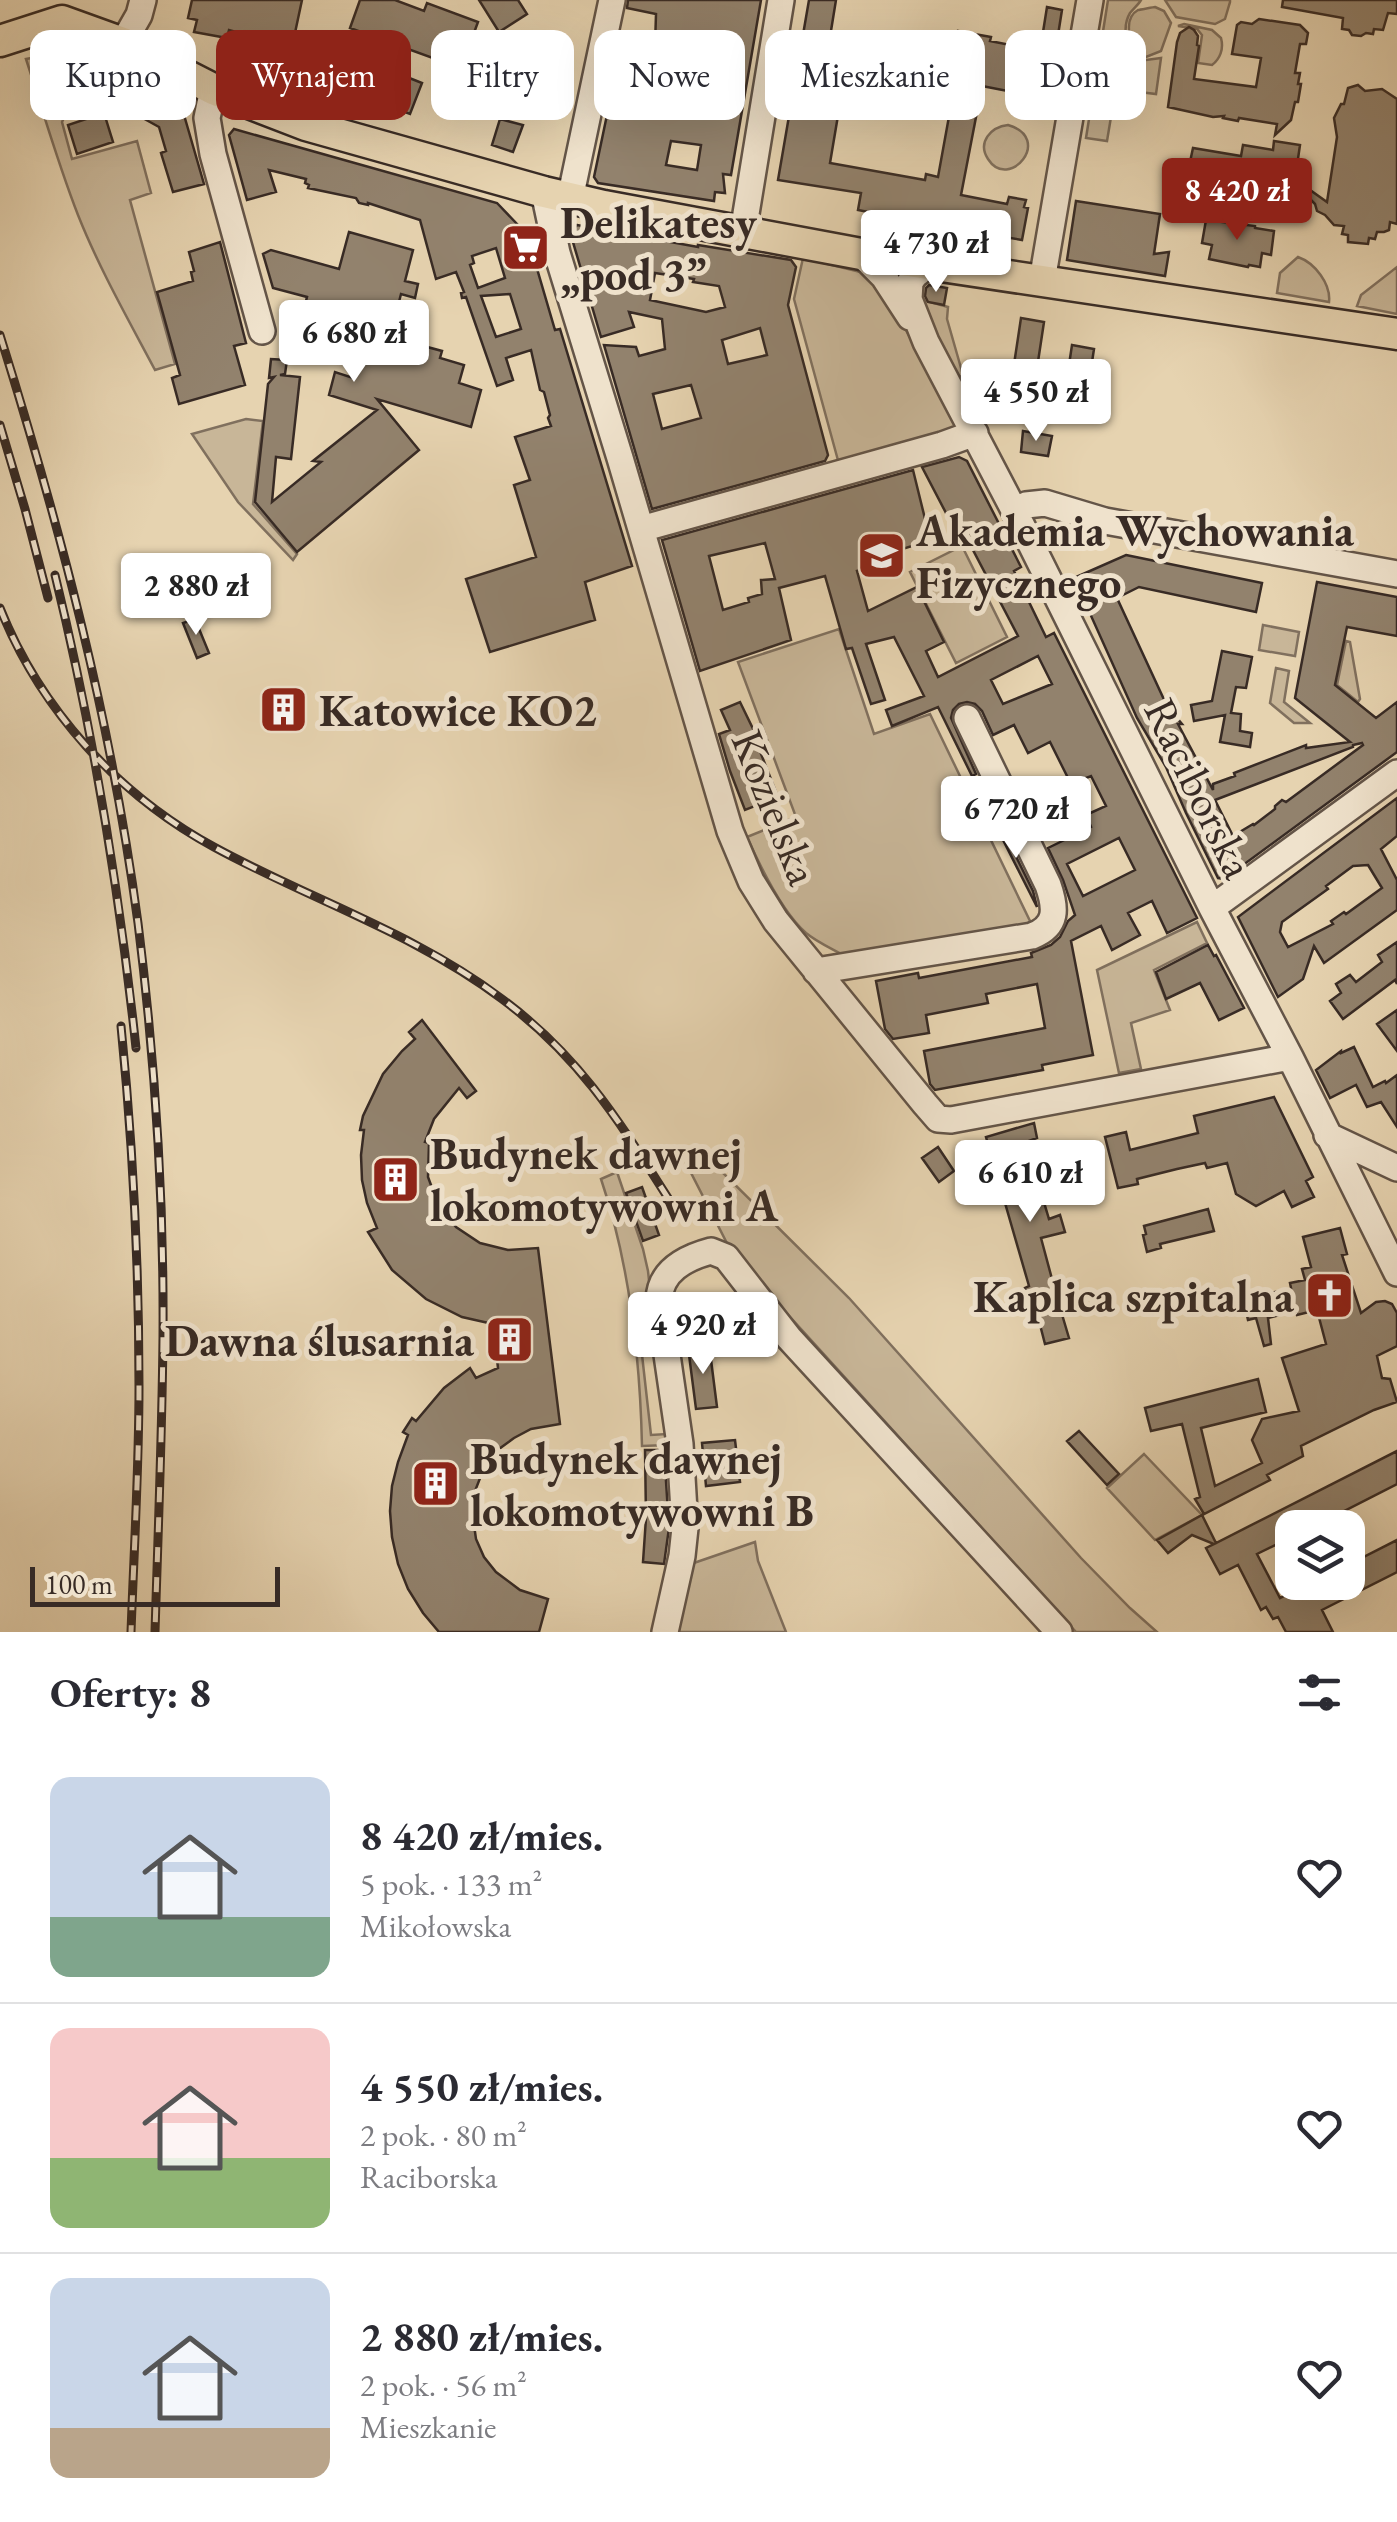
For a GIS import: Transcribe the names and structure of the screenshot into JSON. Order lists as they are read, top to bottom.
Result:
{
  "streets": {
    "street": ["Raciborska", "Kozielska"]
  },
  "crossings": [
    ["Raciborska", "Kozielska"]
  ],
  "places": {
    "supermarket": ["Delikatesy „pod 3”"],
    "school or university": ["Akademia Wychowania Fizycznego"],
    "building": [
      "Katowice KO2",
      "Budynek dawnej lokomotywowni A",
      "Dawna ślusarnia",
      "Budynek dawnej lokomotywowni B"
    ],
    "church": ["Kaplica szpitalna"]
  },
  "scale_bar": "100 m",
  "page": {
    "chip": [
      "Kupno",
      "Wynajem",
      "Filtry",
      "Nowe",
      "Mieszkanie",
      "Dom"
    ],
    "price": [
      "8 420 zł",
      "4 730 zł",
      "6 680 zł",
      "4 550 zł",
      "2 880 zł",
      "6 720 zł",
      "6 610 zł",
      "4 920 zł"
    ],
    "scale": "100 m",
    "heading": "Oferty: 8",
    "list": [
      {
        "name": "8 420 zł/mies.",
        "note": "5 pok. · 133 m² · Mikołowska"
      },
      {
        "name": "4 550 zł/mies.",
        "note": "2 pok. · 80 m² · Raciborska"
      },
      {
        "name": "2 880 zł/mies.",
        "note": "2 pok. · 56 m² · Mieszkanie"
      }
    ]
  }
}
